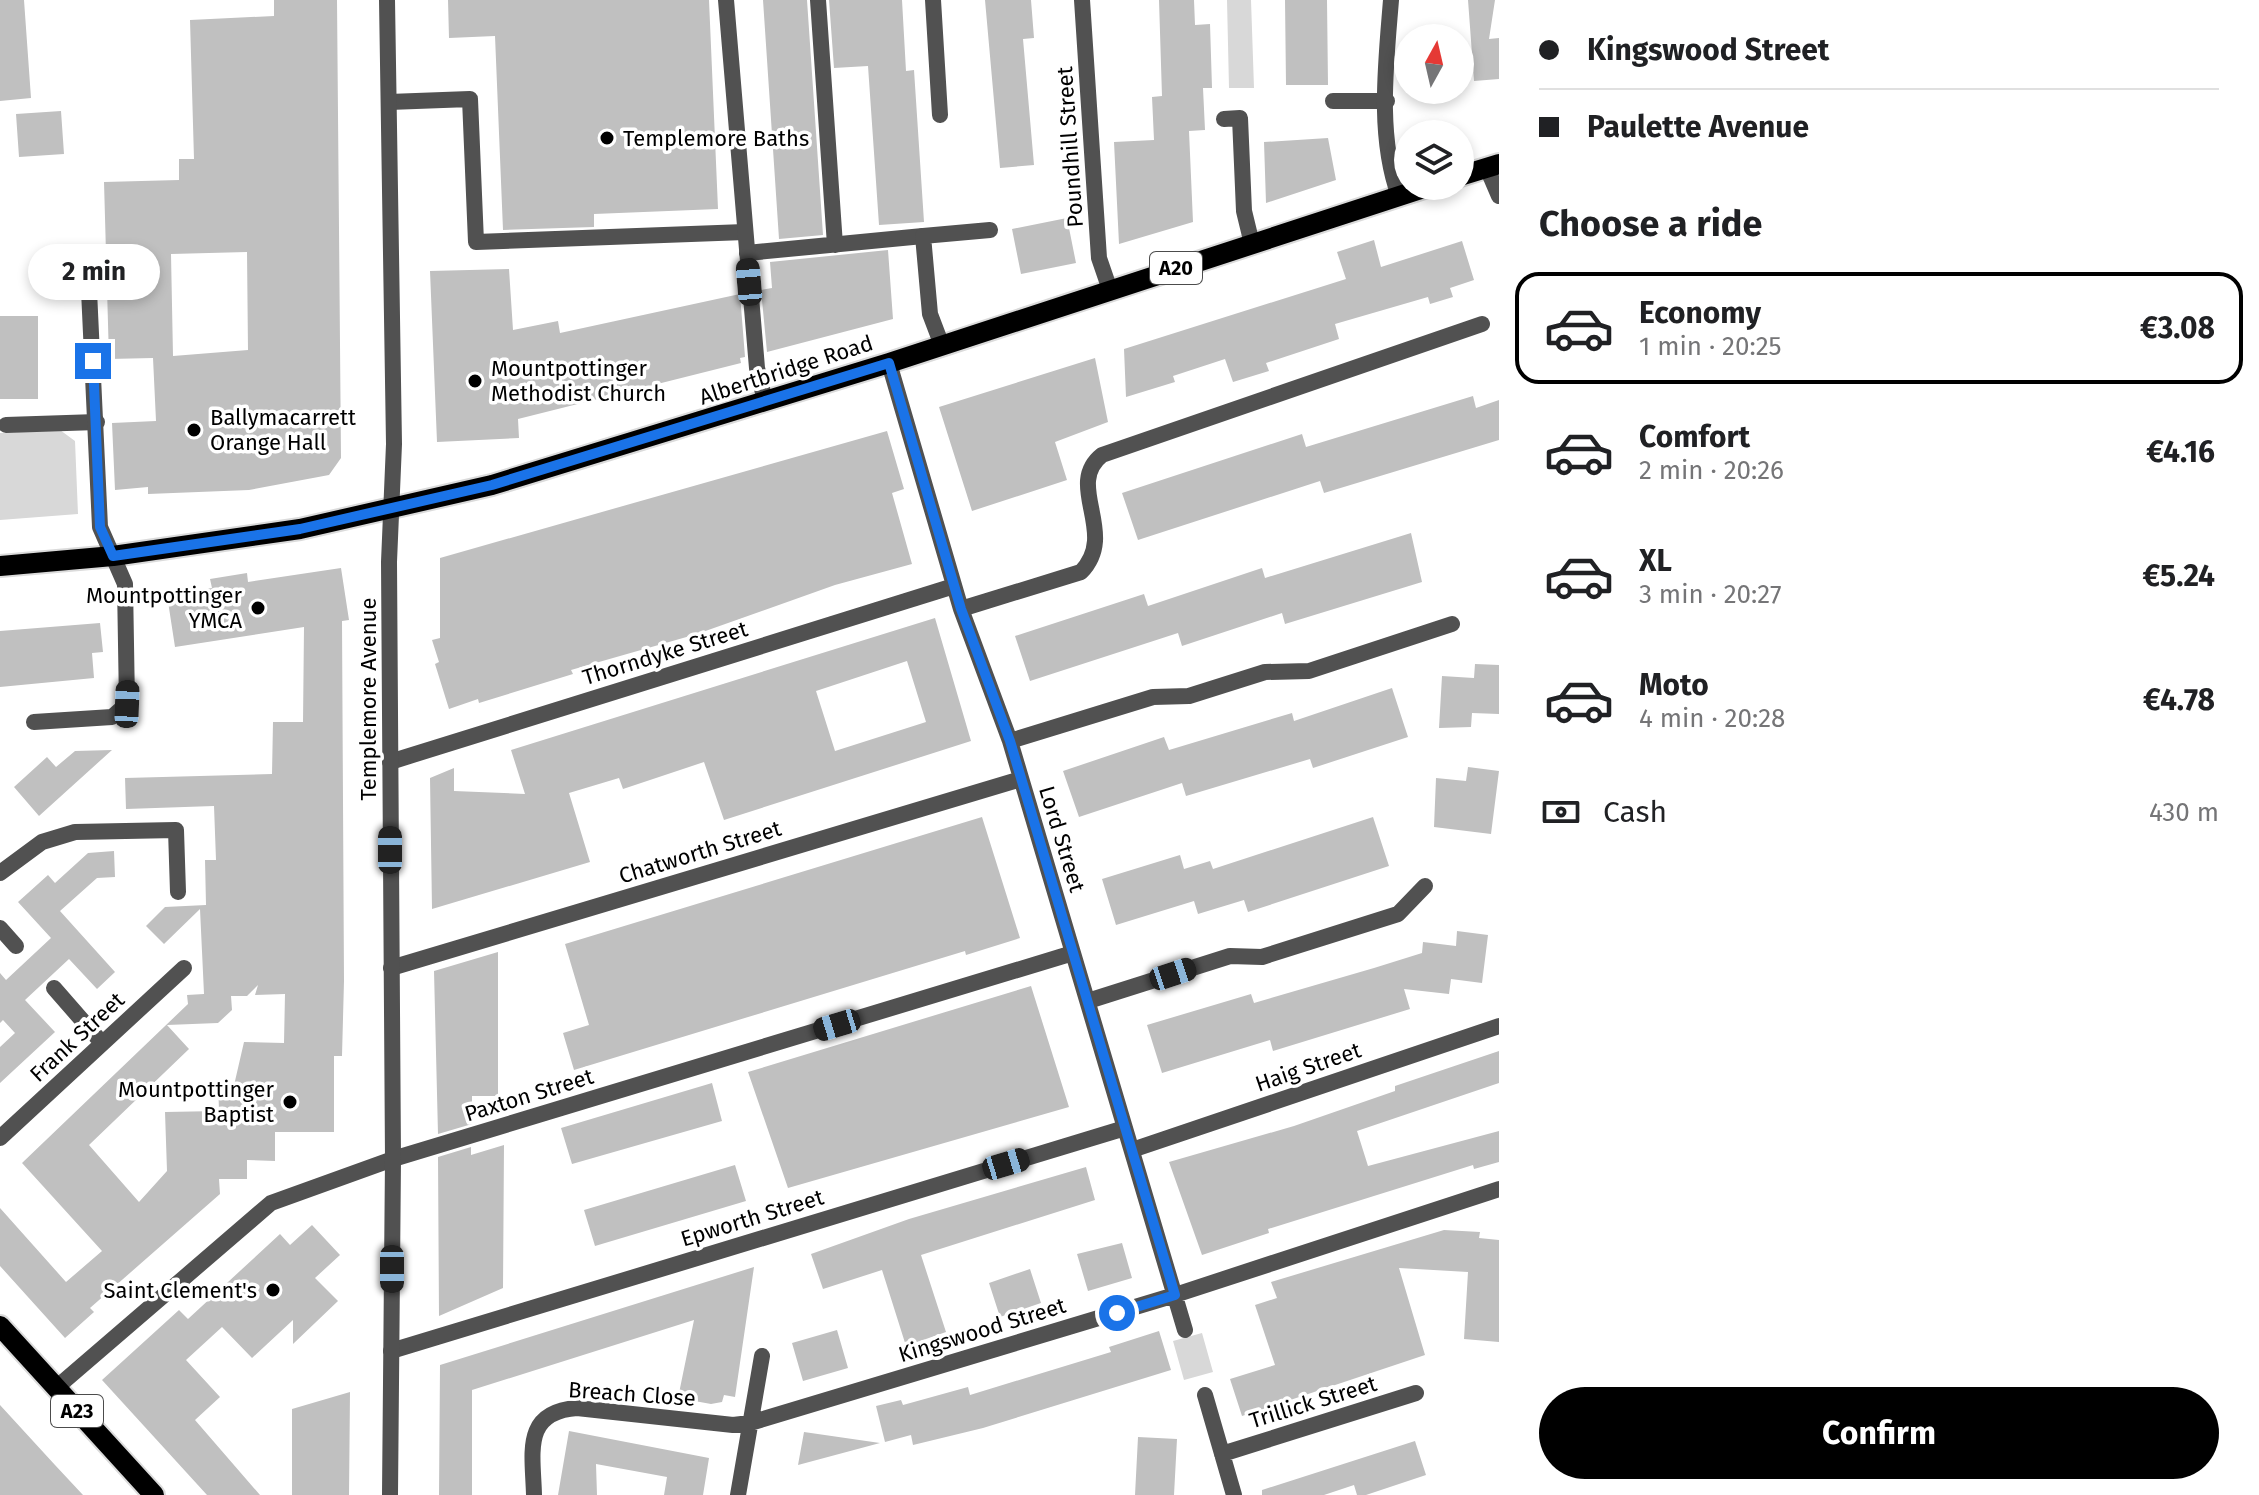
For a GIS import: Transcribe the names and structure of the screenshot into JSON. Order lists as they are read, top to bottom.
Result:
{
  "streets": {
    "main road": ["A20", "Albertbridge Road", "A23"],
    "street": [
      "Poundhill Street",
      "Thorndyke Street",
      "Templemore Avenue",
      "Lord Street",
      "Chatworth Street",
      "Frank Street",
      "Haig Street",
      "Paxton Street",
      "Epworth Street",
      "Kingswood Street",
      "Breach Close",
      "Trillick Street"
    ]
  },
  "crossings": [
    ["Poundhill Street", "Albertbridge Road"],
    ["Albertbridge Road", "Templemore Avenue"],
    ["Albertbridge Road", "Lord Street"],
    ["Thorndyke Street", "Templemore Avenue"],
    ["Thorndyke Street", "Lord Street"],
    ["Templemore Avenue", "Chatworth Street"],
    ["Templemore Avenue", "Paxton Street"],
    ["Templemore Avenue", "Epworth Street"],
    ["Lord Street", "Chatworth Street"],
    ["Lord Street", "Haig Street"],
    ["Lord Street", "Paxton Street"],
    ["Lord Street", "Epworth Street"],
    ["Lord Street", "Kingswood Street"],
    ["Paxton Street", "A23"],
    ["Kingswood Street", "Breach Close"]
  ],
  "places": [
    "Templemore Baths",
    "Mountpottinger Methodist Church",
    "Ballymacarrett Orange Hall",
    "Mountpottinger YMCA",
    "Mountpottinger Baptist",
    "Saint Clement's"
  ],
  "north": "top",
  "page": {
    "banner": ["Kingswood Street", "Paulette Avenue"],
    "heading": "Choose a ride",
    "bubble": "2 min",
    "list": [
      {
        "name": "Economy",
        "note": "1 min · 20:25",
        "value": "€3.08"
      },
      {
        "name": "Comfort",
        "note": "2 min · 20:26",
        "value": "€4.16"
      },
      {
        "name": "XL",
        "note": "3 min · 20:27",
        "value": "€5.24"
      },
      {
        "name": "Moto",
        "note": "4 min · 20:28",
        "value": "€4.78"
      }
    ],
    "pay": ["Cash", "430 m"],
    "buttons": "Confirm"
  }
}
